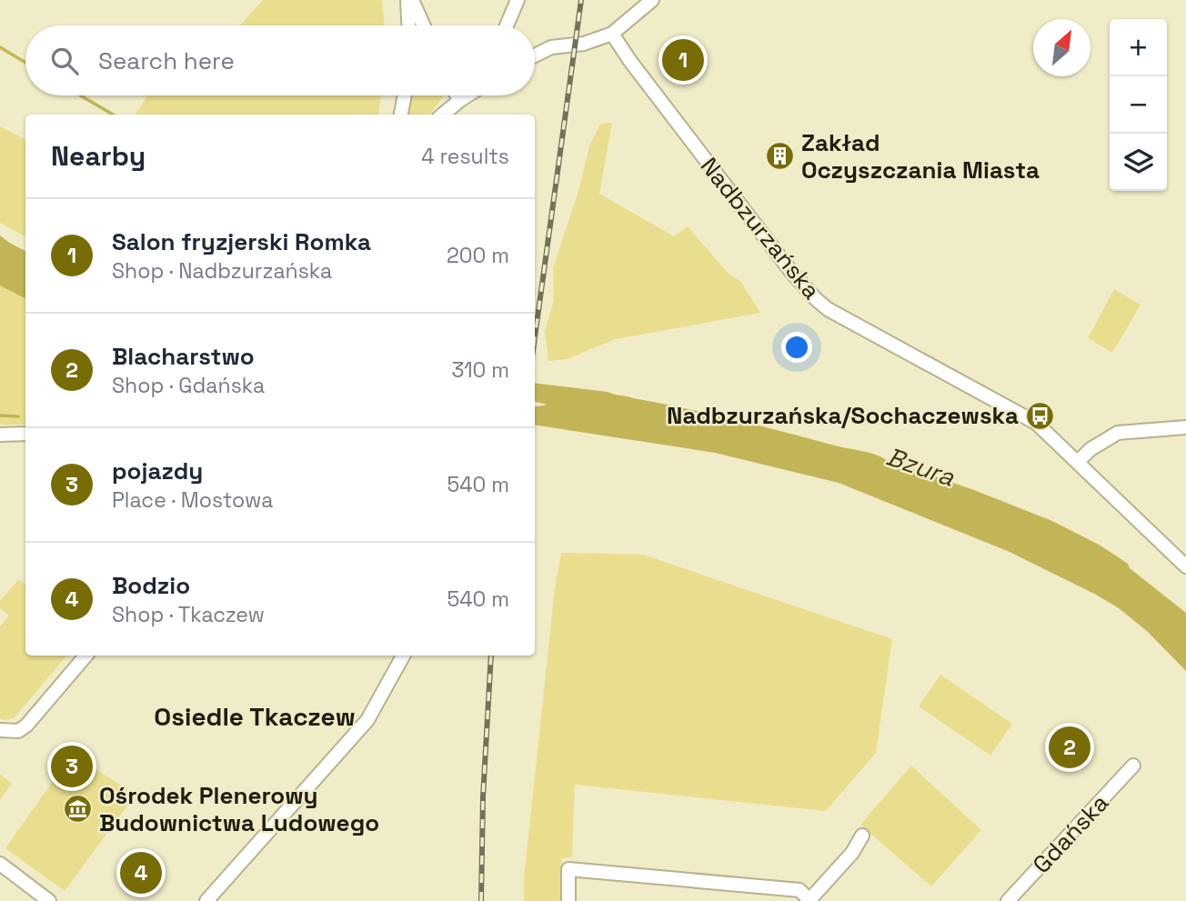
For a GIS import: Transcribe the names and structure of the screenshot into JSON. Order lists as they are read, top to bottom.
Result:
{
  "streets": {
    "street": ["Nadbzurzańska", "Gdańska"]
  },
  "districts": ["Osiedle Tkaczew"],
  "water": ["Bzura"],
  "places": {
    "building": ["Zakład Oczyszczania Miasta"],
    "bus stop": ["Nadbzurzańska/Sochaczewska"],
    "museum": ["Ośrodek Plenerowy Budownictwa Ludowego"]
  },
  "north": "top right",
  "page": {
    "map_buttons": ["+", "−"],
    "search": "Search here",
    "pins": [
      "1",
      "2",
      "3",
      "4"
    ],
    "heading": ["Nearby", "4 results"],
    "list": [
      {
        "mark": "1",
        "name": "Salon fryzjerski Romka",
        "note": "Shop · Nadbzurzańska",
        "value": "200 m"
      },
      {
        "mark": "2",
        "name": "Blacharstwo",
        "note": "Shop · Gdańska",
        "value": "310 m"
      },
      {
        "mark": "3",
        "name": "pojazdy",
        "note": "Place · Mostowa",
        "value": "540 m"
      },
      {
        "mark": "4",
        "name": "Bodzio",
        "note": "Shop · Tkaczew",
        "value": "540 m"
      }
    ]
  }
}
